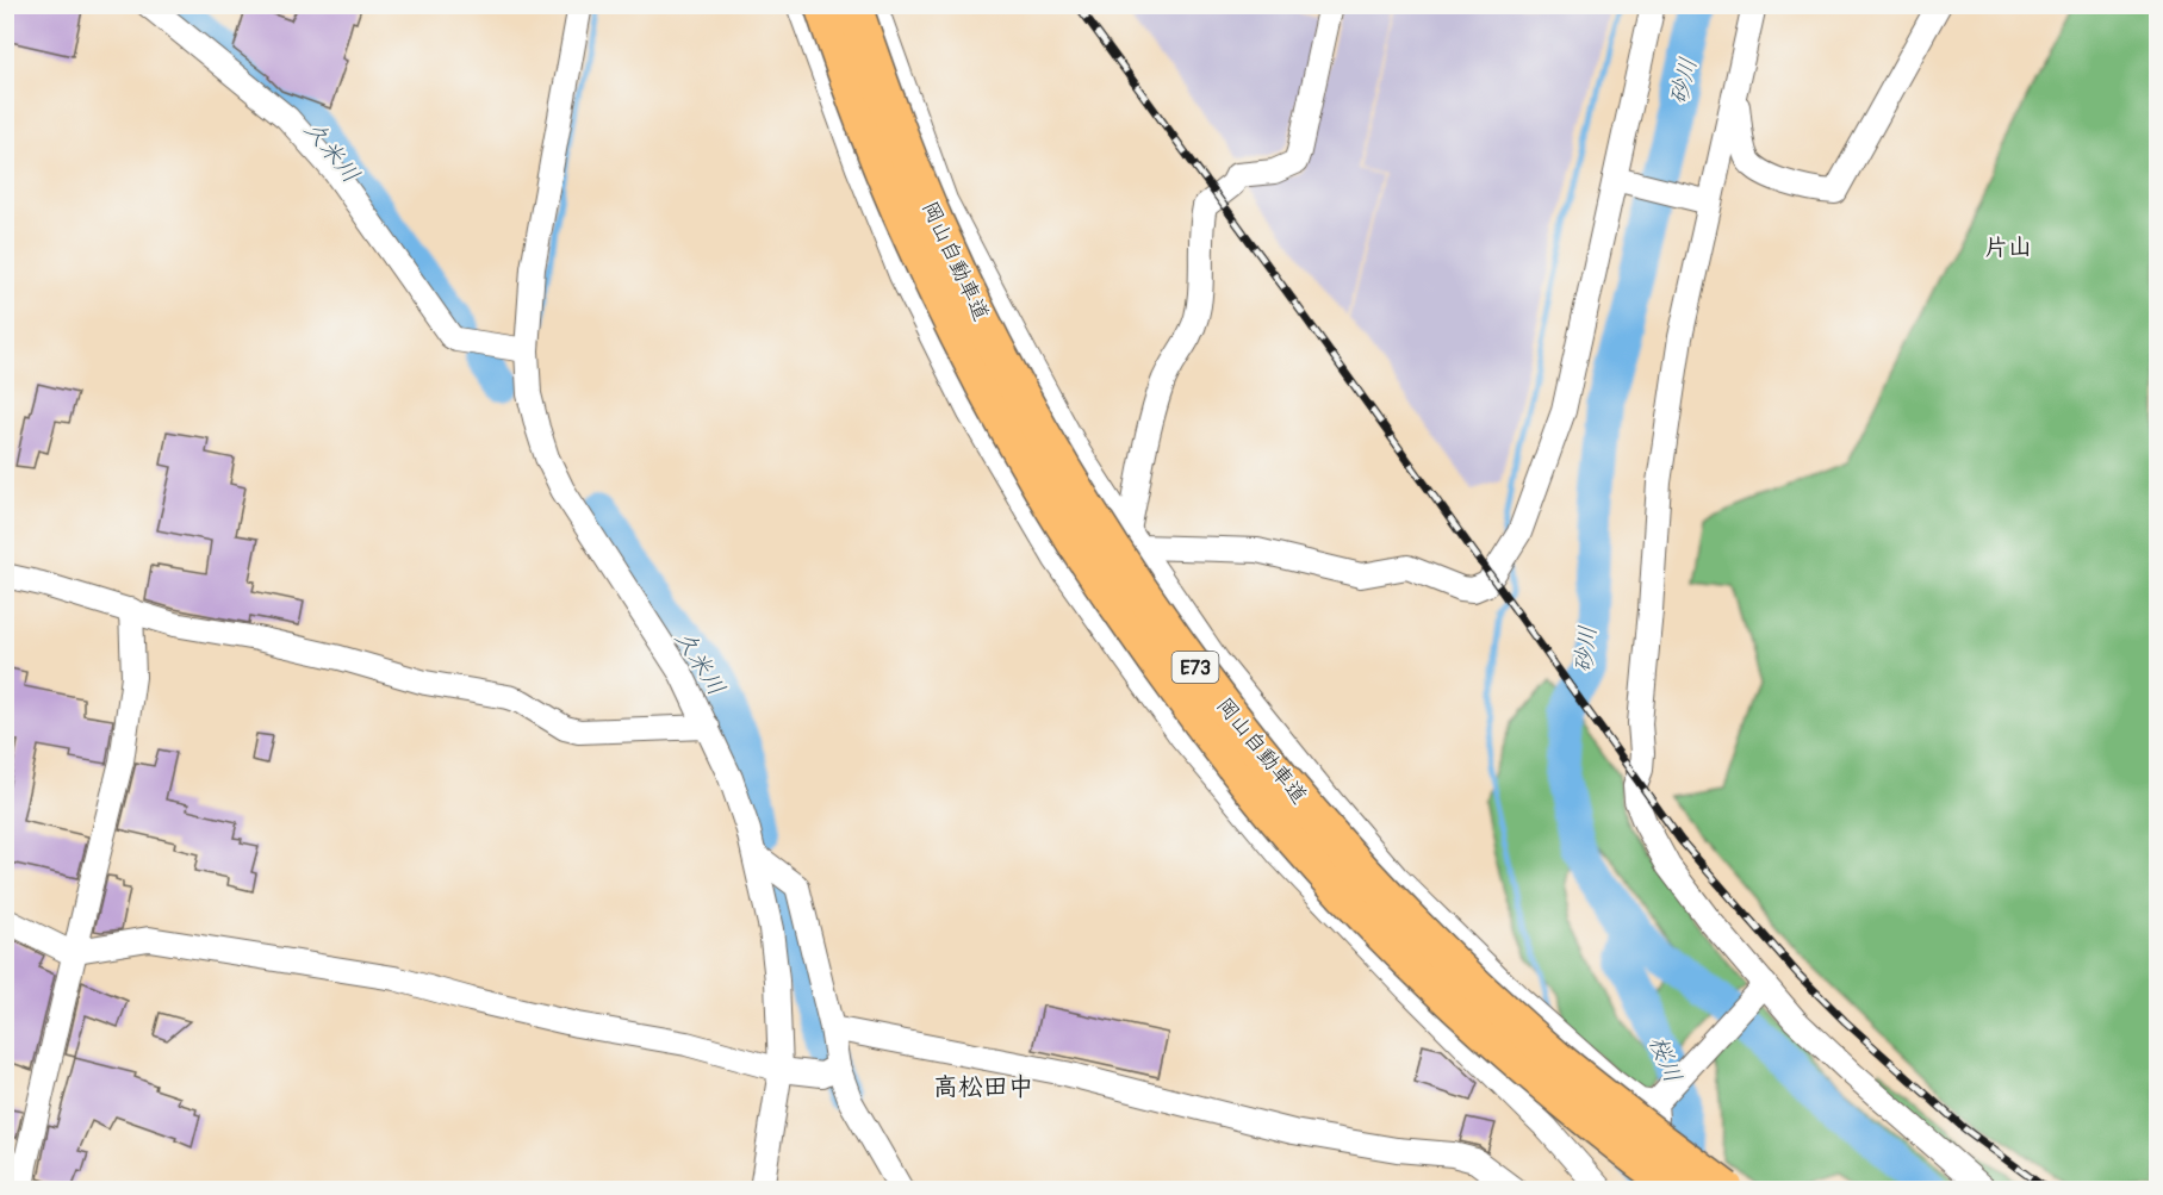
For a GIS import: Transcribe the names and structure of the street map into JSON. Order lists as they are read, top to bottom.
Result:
{
  "streets": {
    "highway": ["岡山自動車道", "E73"]
  },
  "districts": ["片山", "高松田中"],
  "water": ["砂川", "久米川", "桜川"]
}
